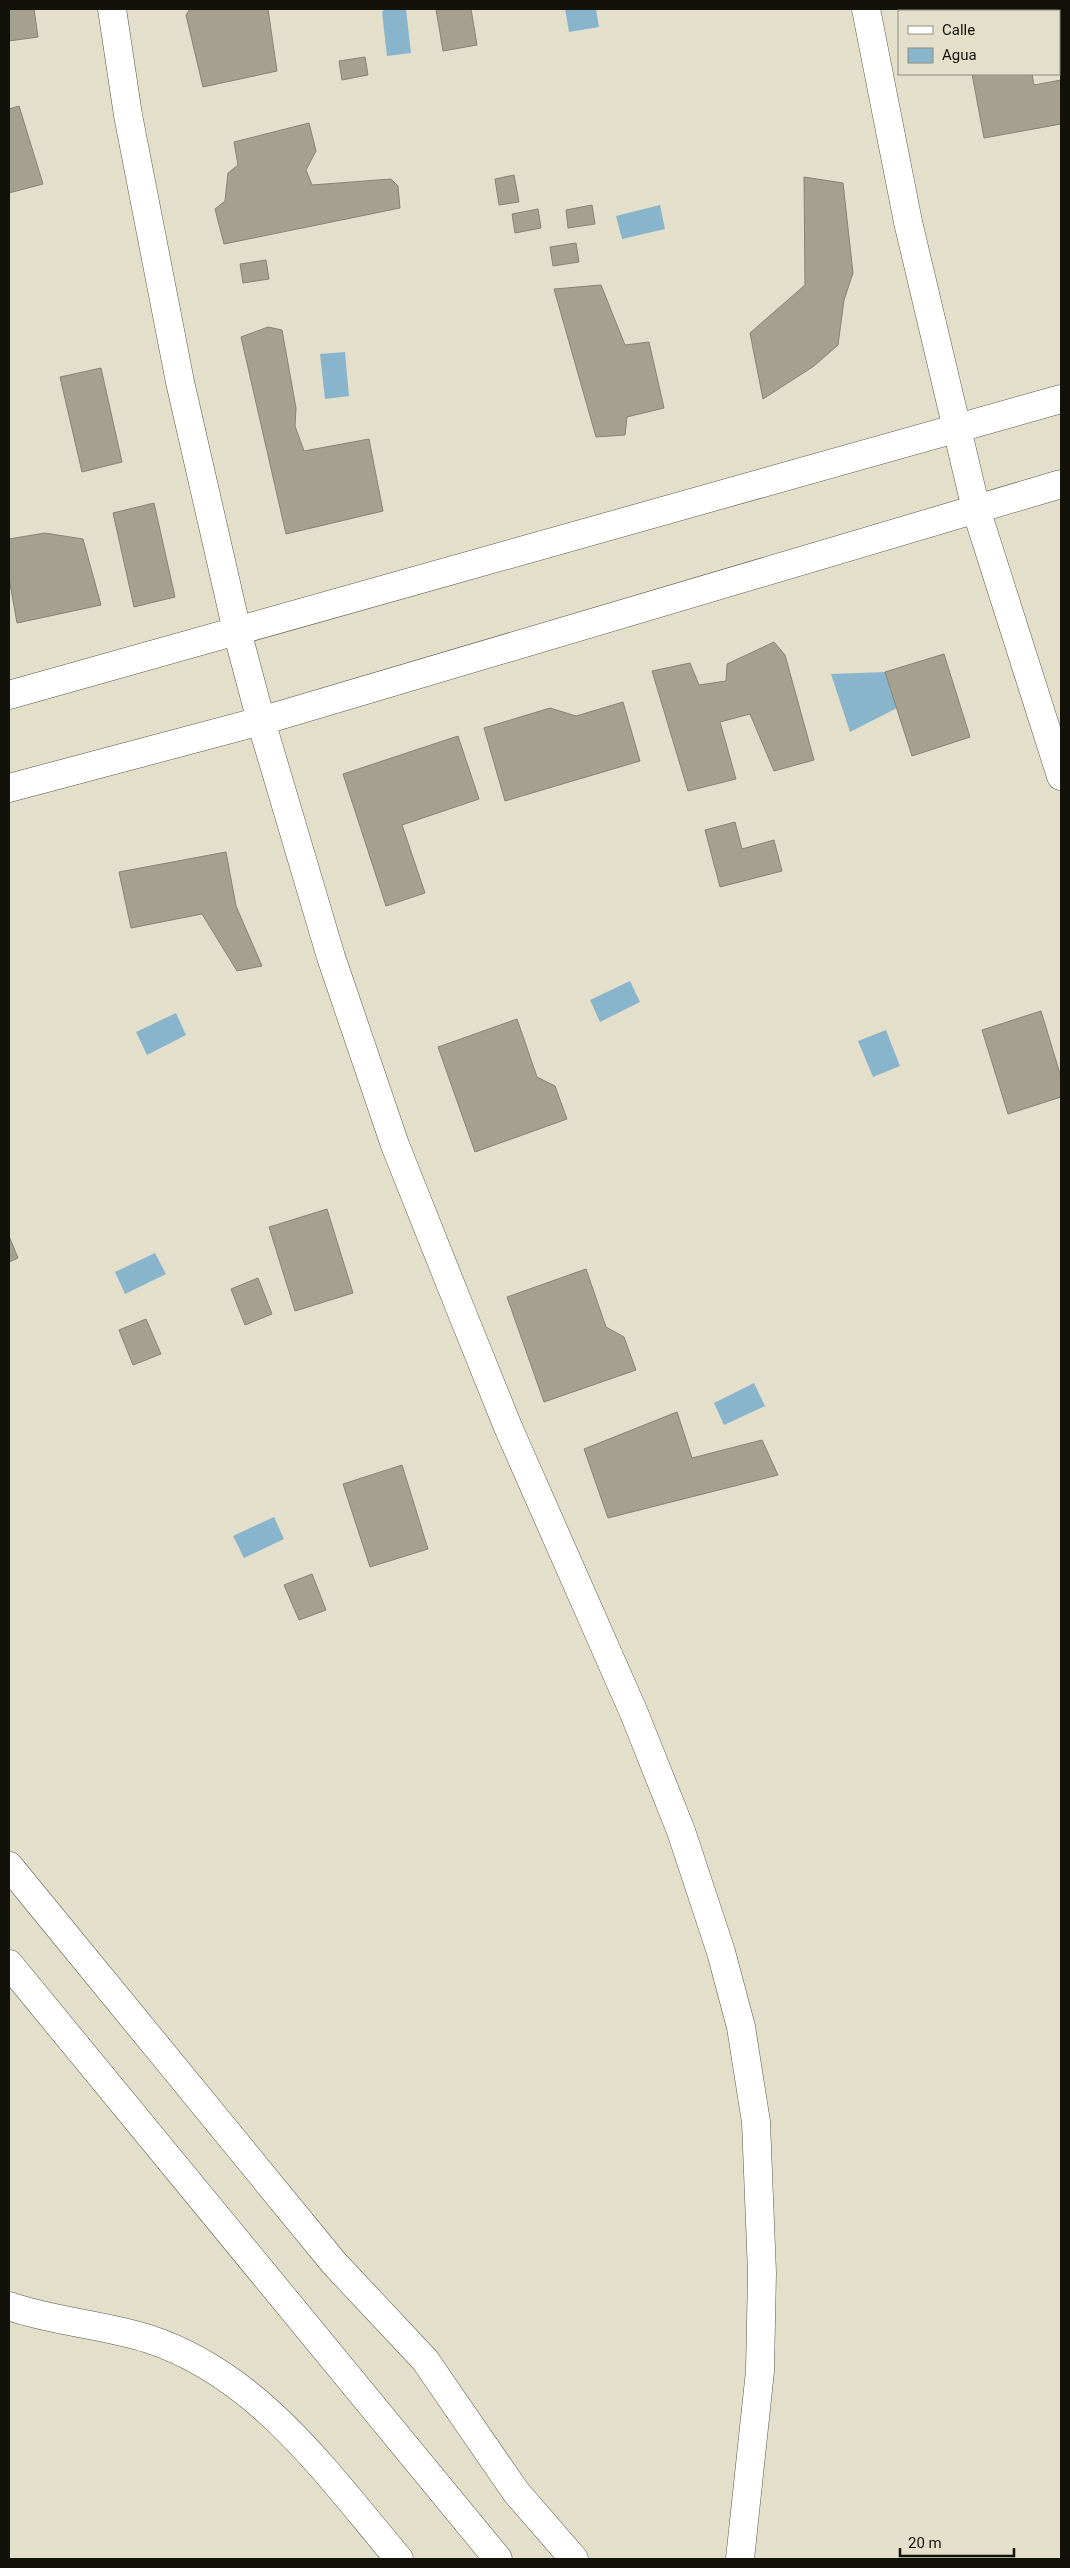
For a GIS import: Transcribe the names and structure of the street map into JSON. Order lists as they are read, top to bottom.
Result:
{
  "legend": ["Calle", "Agua"],
  "scale_bar": "20 m"
}
